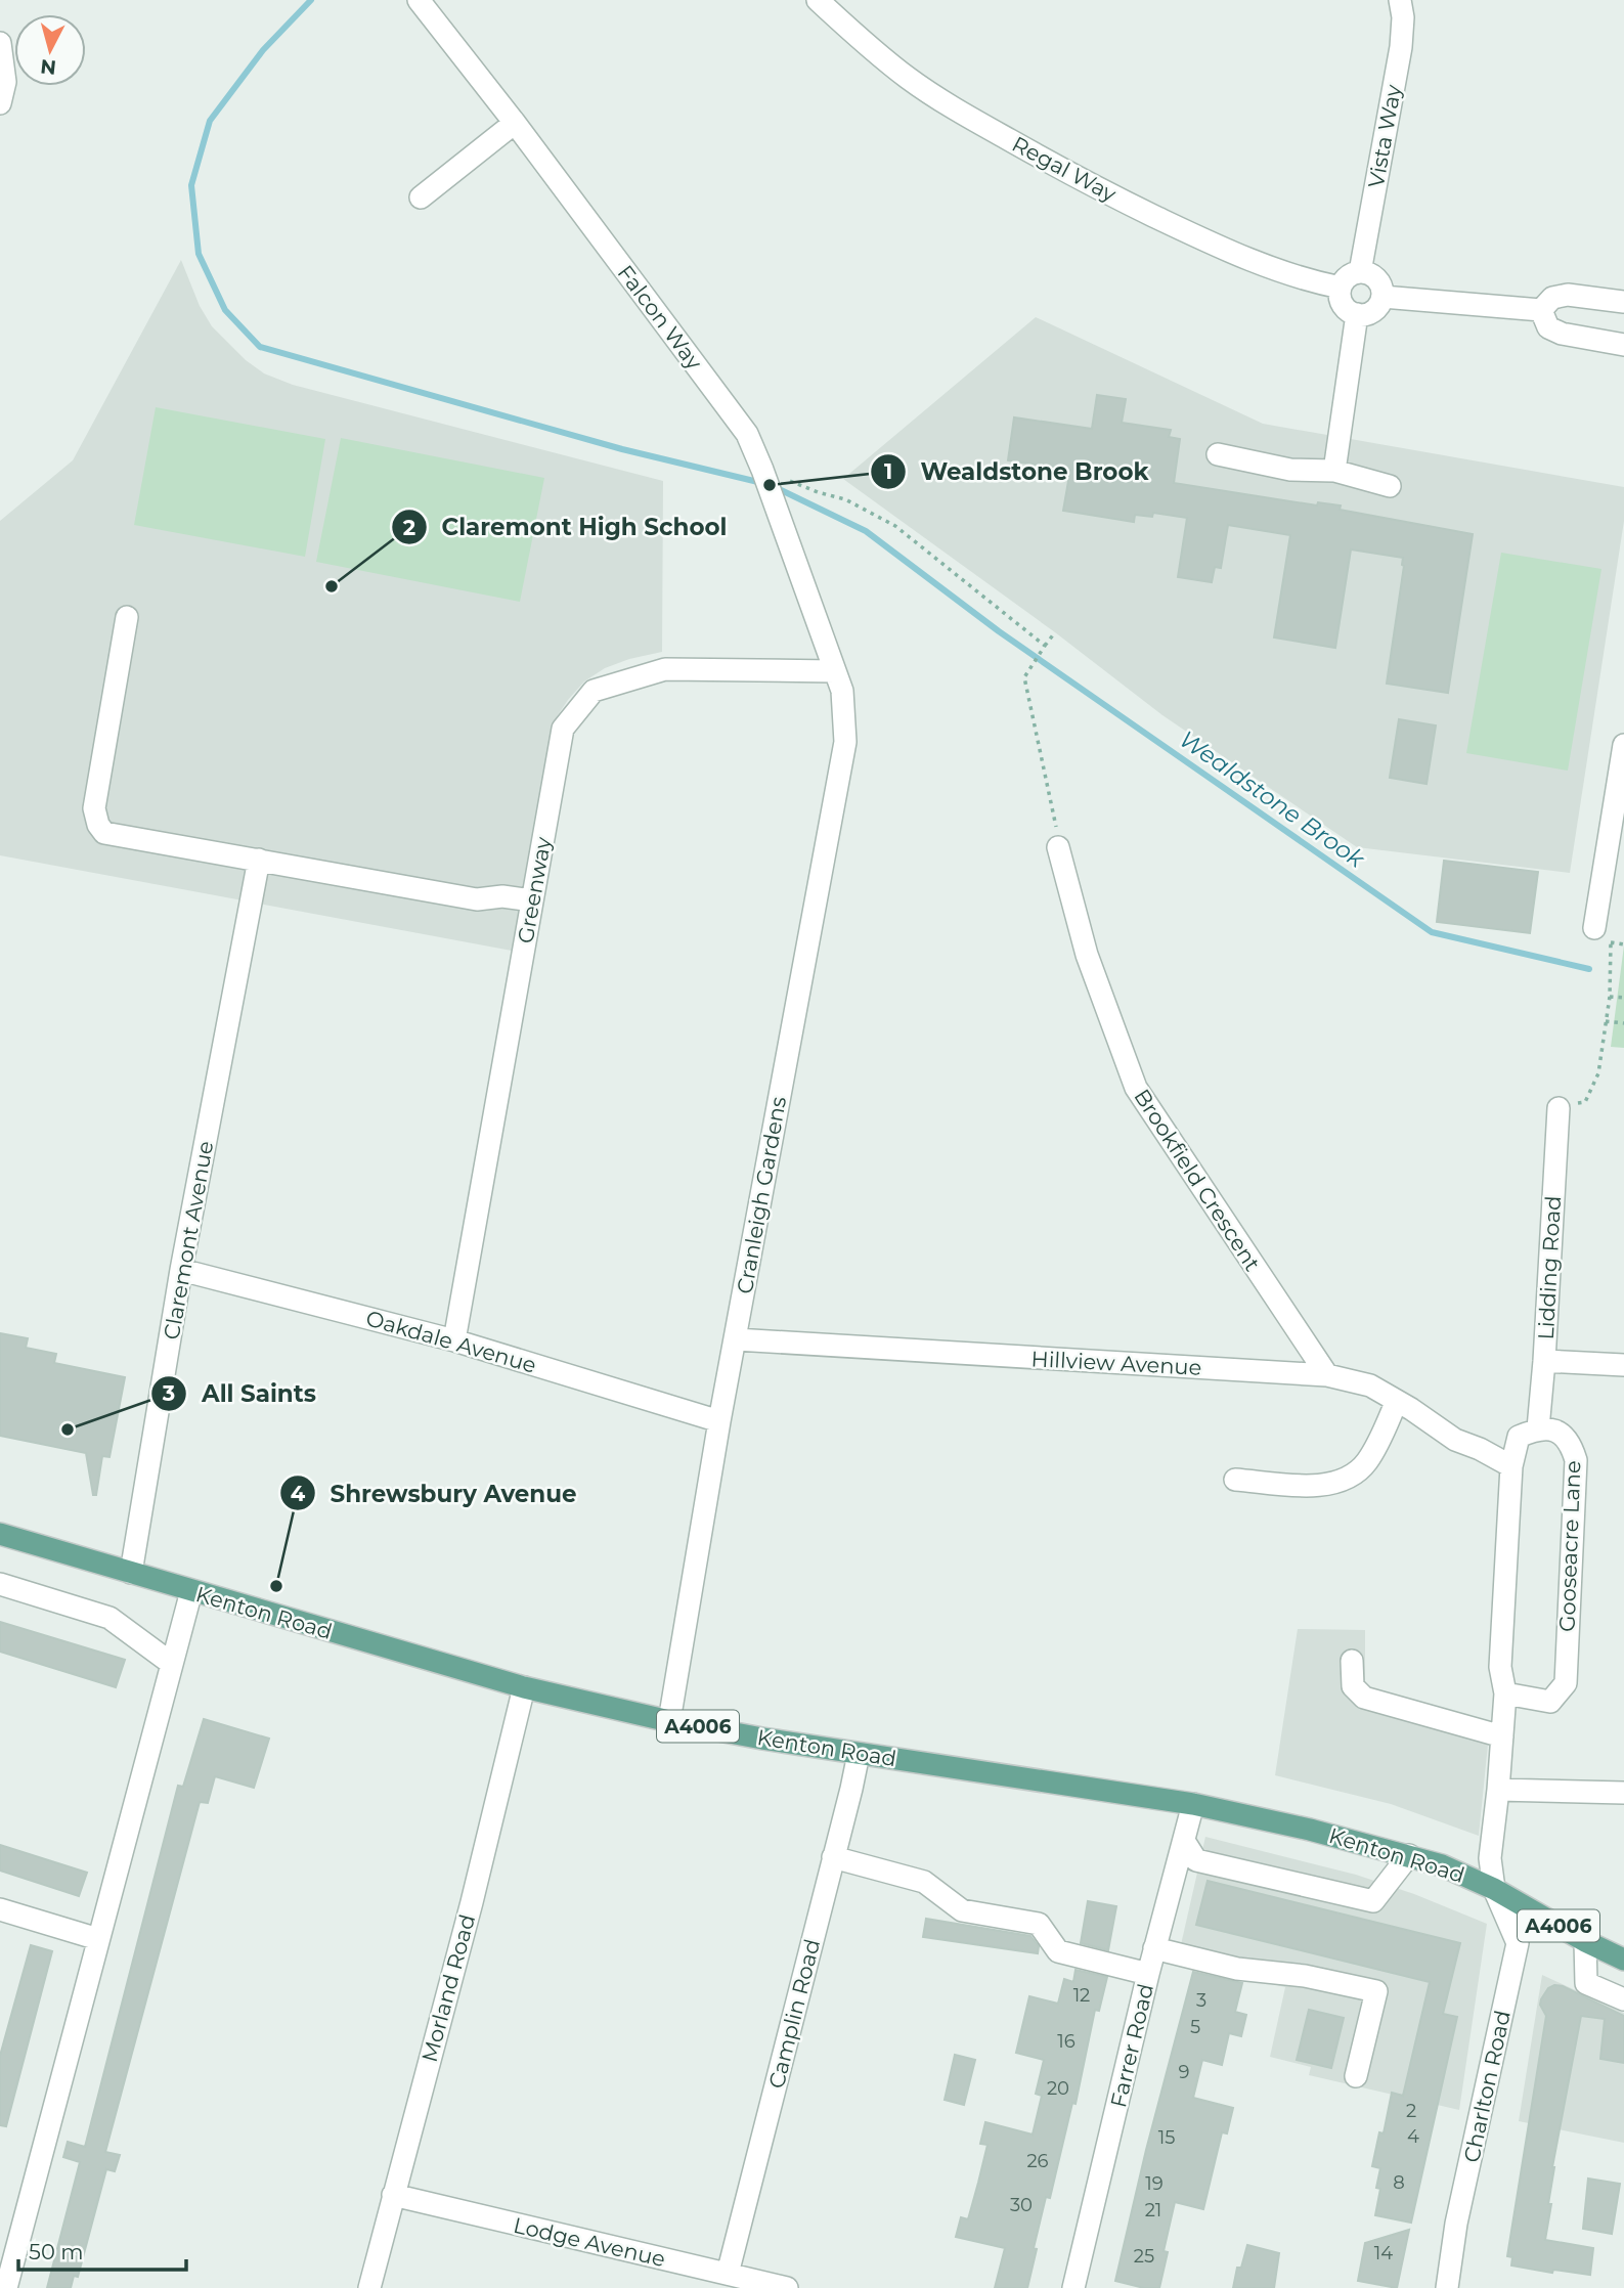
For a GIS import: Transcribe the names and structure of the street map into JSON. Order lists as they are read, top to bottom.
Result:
{
  "streets": {
    "main road": ["Kenton Road", "A4006"],
    "street": [
      "Vista Way",
      "Regal Way",
      "Falcon Way",
      "Greenway",
      "Brookfield Crescent",
      "Cranleigh Gardens",
      "Claremont Avenue",
      "Lidding Road",
      "Oakdale Avenue",
      "Hillview Avenue",
      "Gooseacre Lane",
      "Morland Road",
      "Camplin Road",
      "Farrer Road",
      "Charlton Road",
      "Lodge Avenue"
    ]
  },
  "crossings": [
    ["Vista Way", "Regal Way"],
    ["Falcon Way", "Greenway"],
    ["Falcon Way", "Cranleigh Gardens"],
    ["Greenway", "Cranleigh Gardens"],
    ["Greenway", "Oakdale Avenue"],
    ["Brookfield Crescent", "Hillview Avenue"],
    ["Cranleigh Gardens", "Oakdale Avenue"],
    ["Cranleigh Gardens", "Hillview Avenue"],
    ["Cranleigh Gardens", "Kenton Road"],
    ["Claremont Avenue", "Oakdale Avenue"],
    ["Claremont Avenue", "Kenton Road"],
    ["Lidding Road", "Gooseacre Lane"],
    ["Kenton Road", "A4006"],
    ["Kenton Road", "Morland Road"],
    ["Kenton Road", "Camplin Road"],
    ["Kenton Road", "Farrer Road"],
    ["Kenton Road", "Charlton Road"],
    ["A4006", "Charlton Road"],
    ["Morland Road", "Lodge Avenue"],
    ["Camplin Road", "Lodge Avenue"]
  ],
  "water": ["Wealdstone Brook"],
  "places": [
    "Wealdstone Brook",
    "Claremont High School",
    "All Saints",
    "Shrewsbury Avenue"
  ],
  "house_numbers": [
    "12",
    "3",
    "5",
    "16",
    "9",
    "20",
    "2",
    "4",
    "15",
    "26",
    "8",
    "19",
    "30",
    "21",
    "14",
    "25"
  ],
  "scale_bar": "50 m",
  "north": "bottom"
}
